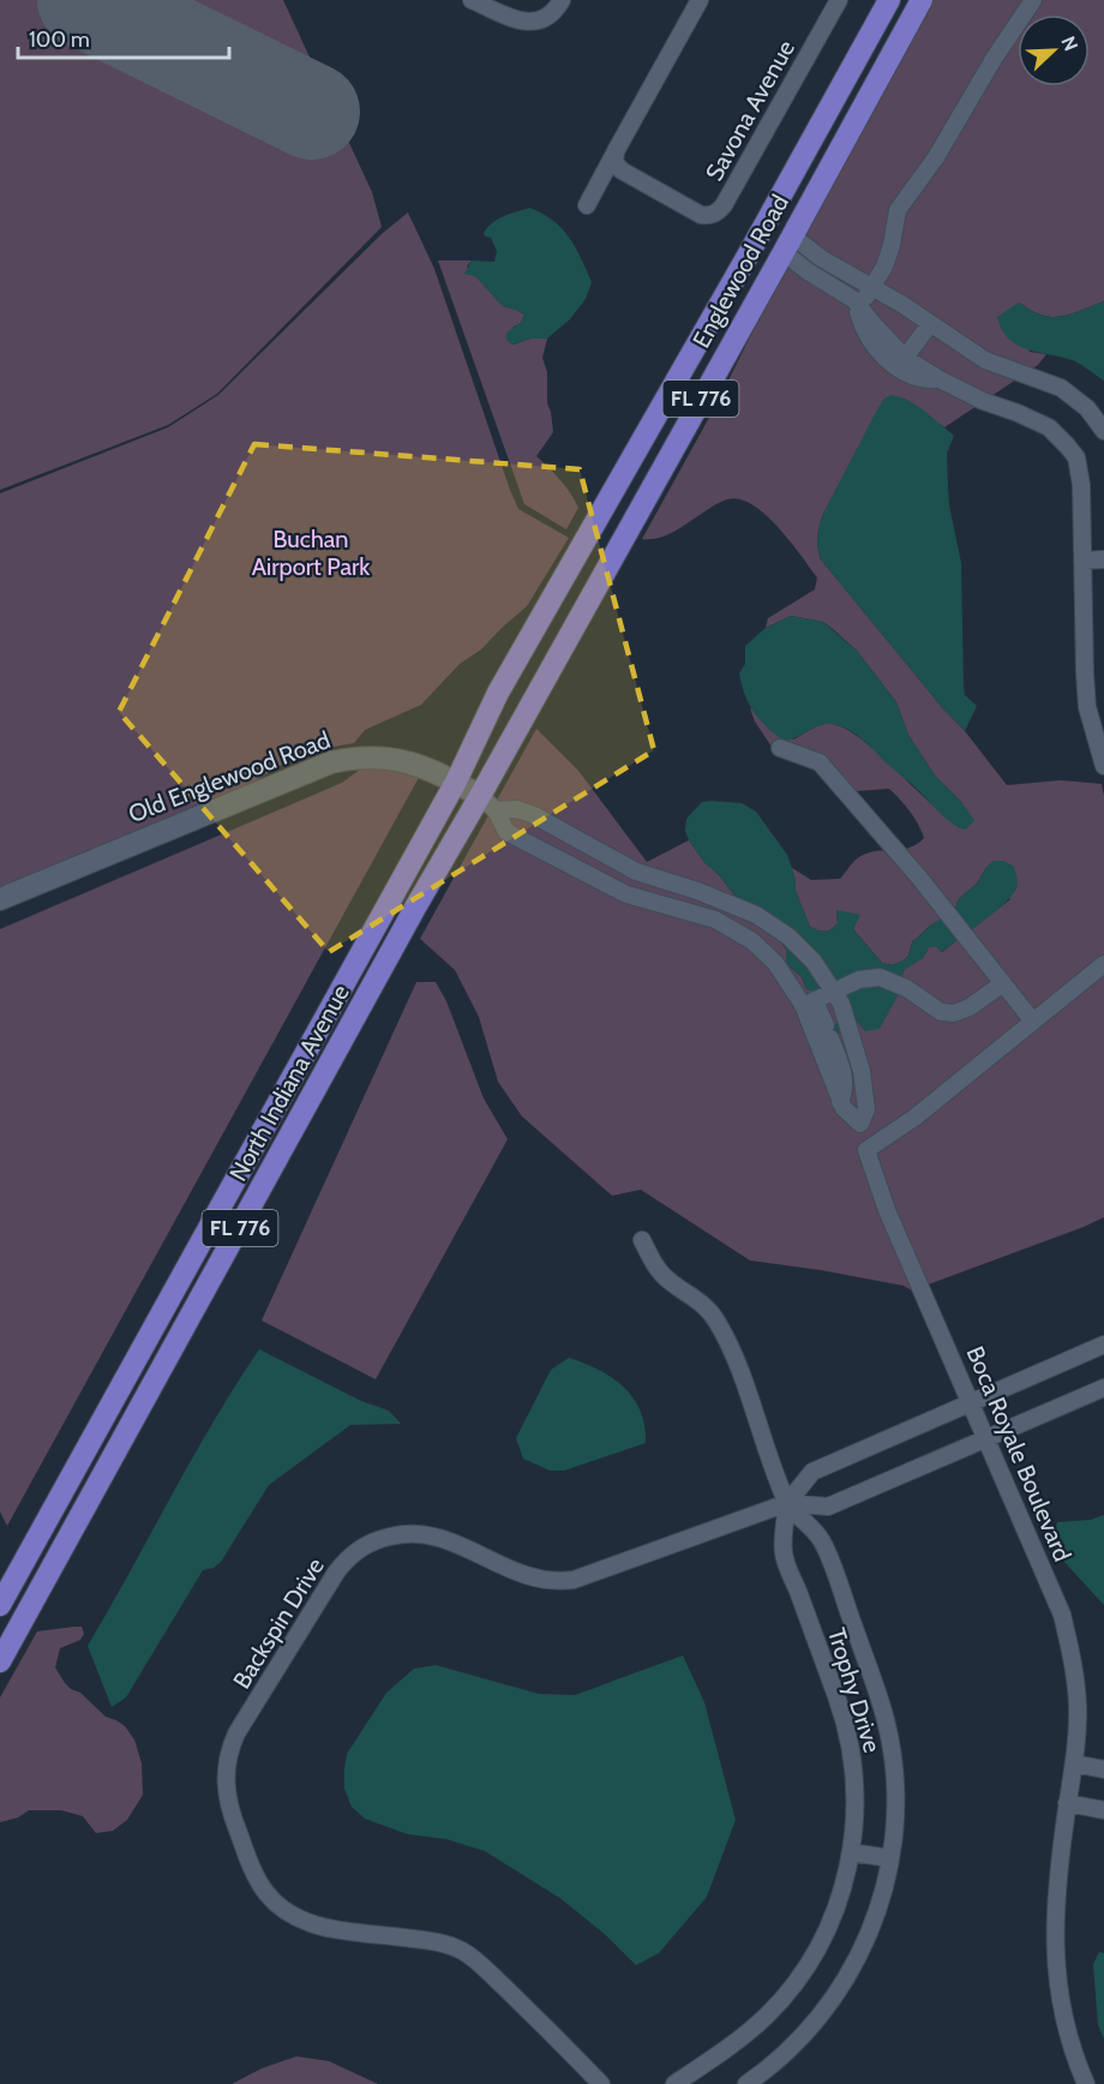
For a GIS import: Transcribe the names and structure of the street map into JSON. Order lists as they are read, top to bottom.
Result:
{
  "streets": {
    "main road": ["Englewood Road", "FL 776", "North Indiana Avenue"],
    "street": [
      "Savona Avenue",
      "Old Englewood Road",
      "Boca Royale Boulevard",
      "Backspin Drive",
      "Trophy Drive"
    ]
  },
  "crossings": [
    ["Englewood Road", "Old Englewood Road"],
    ["Englewood Road", "North Indiana Avenue"],
    ["Old Englewood Road", "North Indiana Avenue"],
    ["Boca Royale Boulevard", "Backspin Drive"],
    ["Backspin Drive", "Trophy Drive"]
  ],
  "parks": ["Buchan Airport Park"],
  "scale_bar": "100 m",
  "north": "top right"
}
